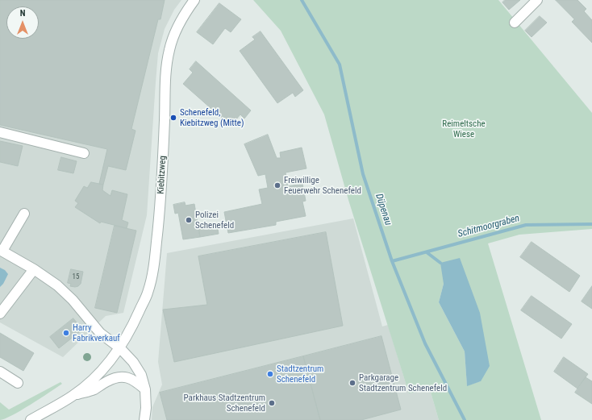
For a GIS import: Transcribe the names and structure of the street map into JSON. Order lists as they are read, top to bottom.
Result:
{
  "streets": {
    "street": ["Kiebitzweg"]
  },
  "water": ["Düpenau", "Schitmoorgraben"],
  "parks": ["Reimeltsche Wiese"],
  "places": [
    "Schenefeld, Kiebitzweg (Mitte)",
    "Freiwillige Feuerwehr Schenefeld",
    "Polizei Schenefeld",
    "Harry Fabrikverkauf",
    "Stadtzentrum Schenefeld",
    "Parkgarage Stadtzentrum Schenefeld",
    "Parkhaus Stadtzentrum Schenefeld"
  ],
  "house_numbers": ["15"],
  "north": "top"
}
